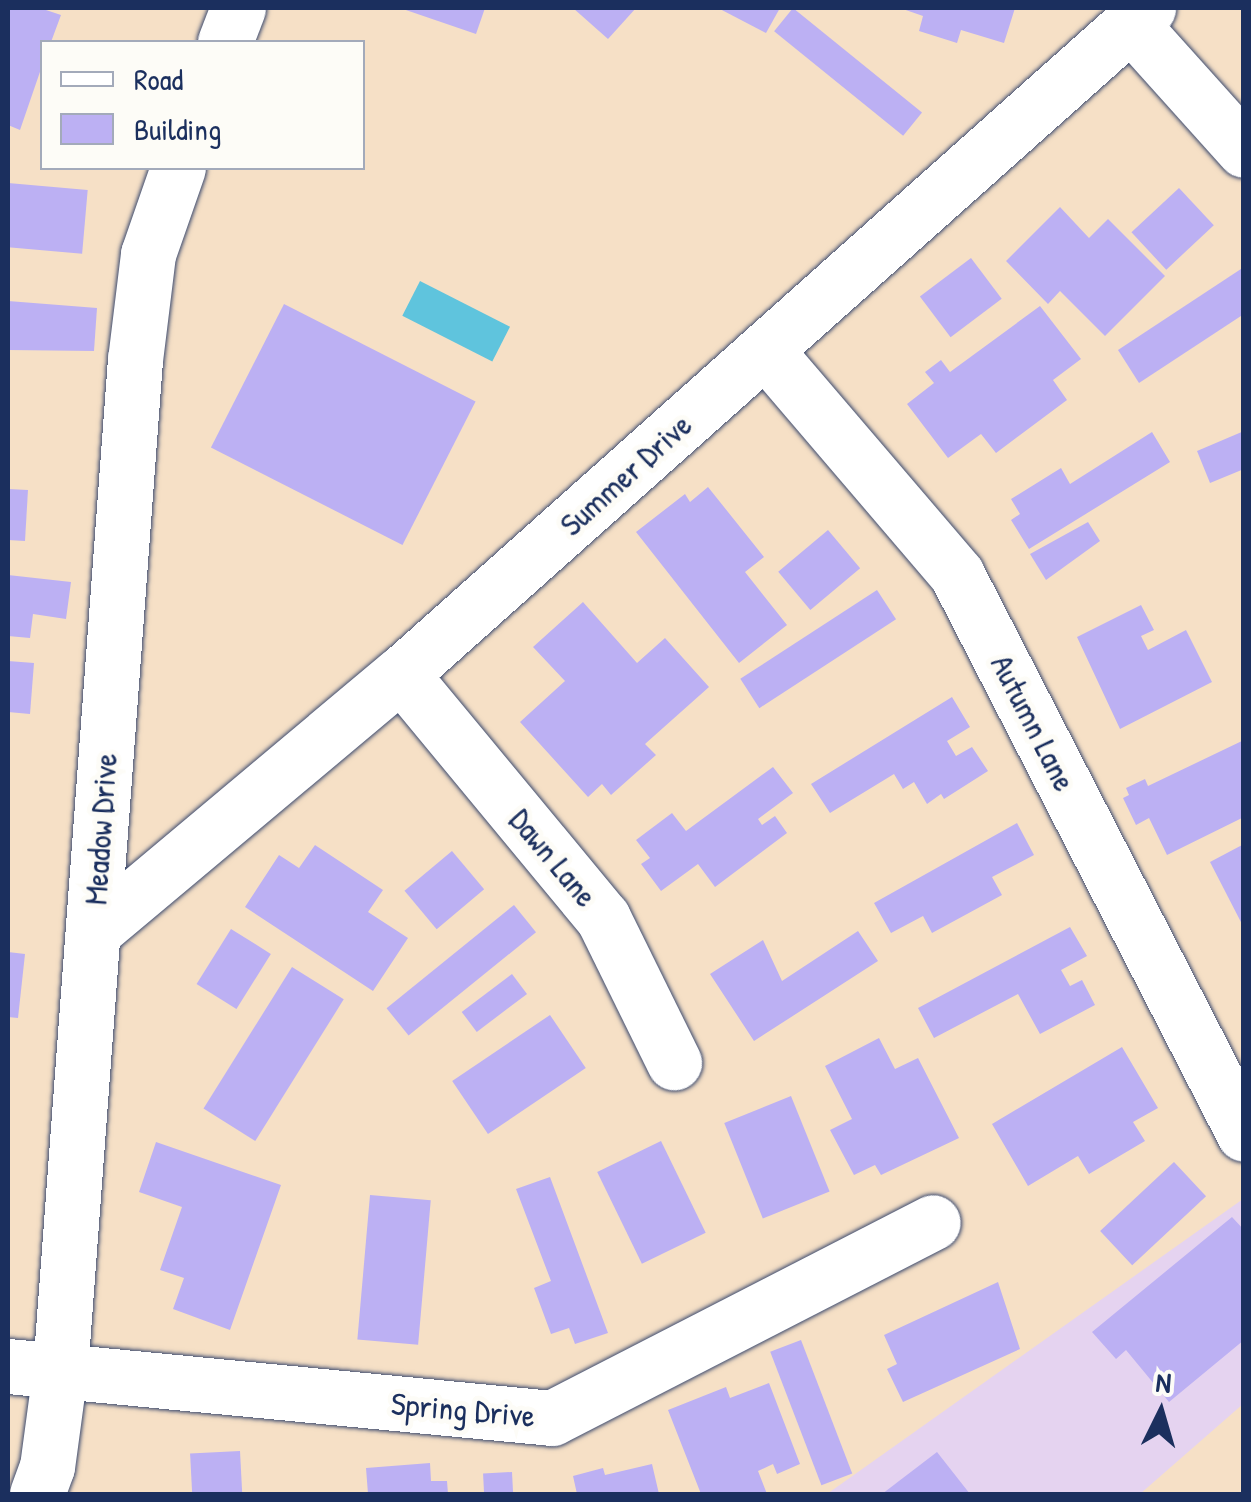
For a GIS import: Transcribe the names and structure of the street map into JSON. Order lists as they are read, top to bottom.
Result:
{
  "streets": {
    "street": [
      "Summer Drive",
      "Autumn Lane",
      "Meadow Drive",
      "Dawn Lane",
      "Spring Drive"
    ]
  },
  "crossings": [
    ["Summer Drive", "Autumn Lane"],
    ["Summer Drive", "Meadow Drive"],
    ["Summer Drive", "Dawn Lane"],
    ["Meadow Drive", "Spring Drive"]
  ],
  "legend": ["Road", "Building"],
  "north": "top"
}
